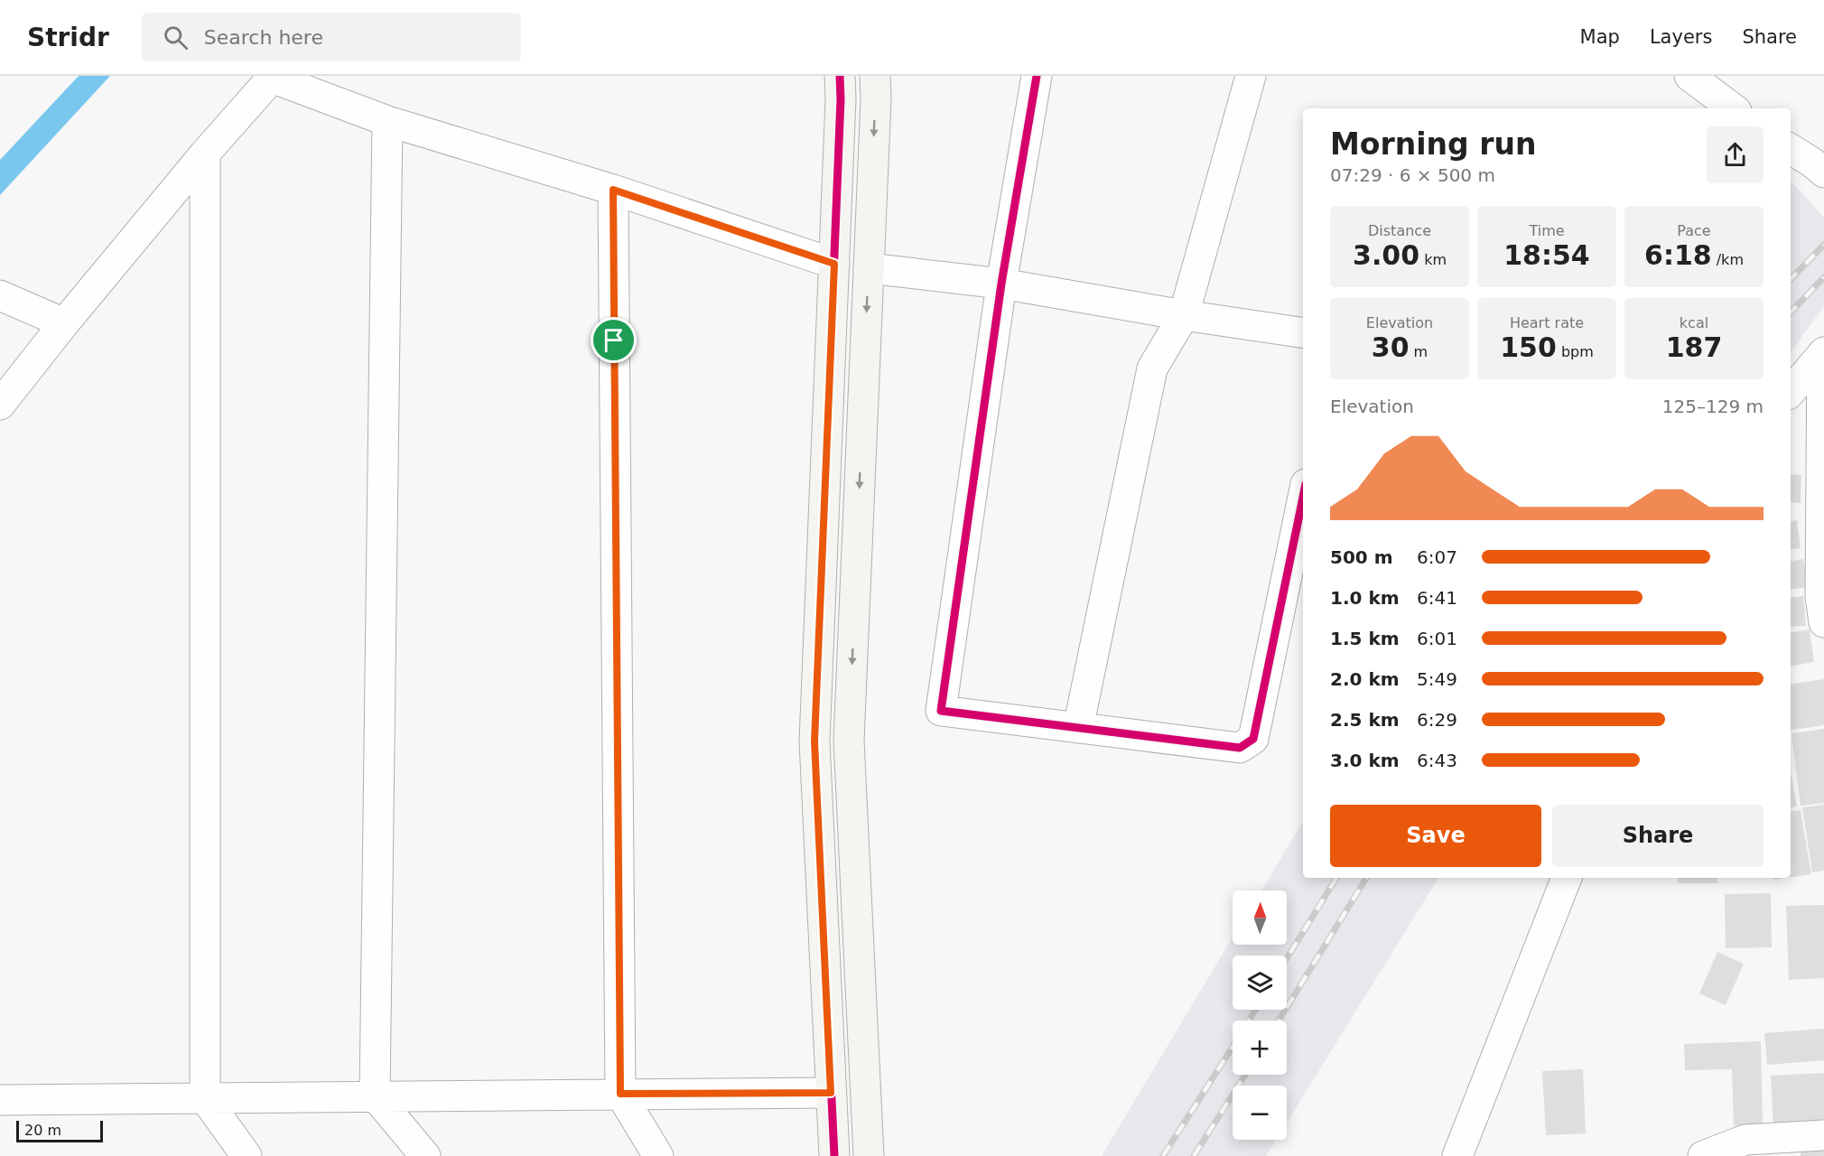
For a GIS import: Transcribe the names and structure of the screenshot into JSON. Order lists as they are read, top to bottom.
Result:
{
  "scale_bar": "20 m",
  "north": "top",
  "page": {
    "header": "Stridr",
    "search": "Search here",
    "nav": ["Map", "Layers", "Share"],
    "heading": ["Morning run", "07:29 · 6 × 500 m"],
    "stats": [
      ["Distance", "3.00 km"],
      ["Time", "18:54"],
      ["Pace", "6:18 /km"],
      ["Elevation", "30 m"],
      ["Heart rate", "150 bpm"],
      ["kcal", "187"]
    ],
    "chart": ["Elevation", "125–129 m"],
    "list": [
      {
        "name": "500 m",
        "note": "6:07"
      },
      {
        "name": "1.0 km",
        "note": "6:41"
      },
      {
        "name": "1.5 km",
        "note": "6:01"
      },
      {
        "name": "2.0 km",
        "note": "5:49"
      },
      {
        "name": "2.5 km",
        "note": "6:29"
      },
      {
        "name": "3.0 km",
        "note": "6:43"
      }
    ],
    "buttons": ["Save", "Share"],
    "map_buttons": ["+", "−"],
    "scale": "20 m"
  }
}
